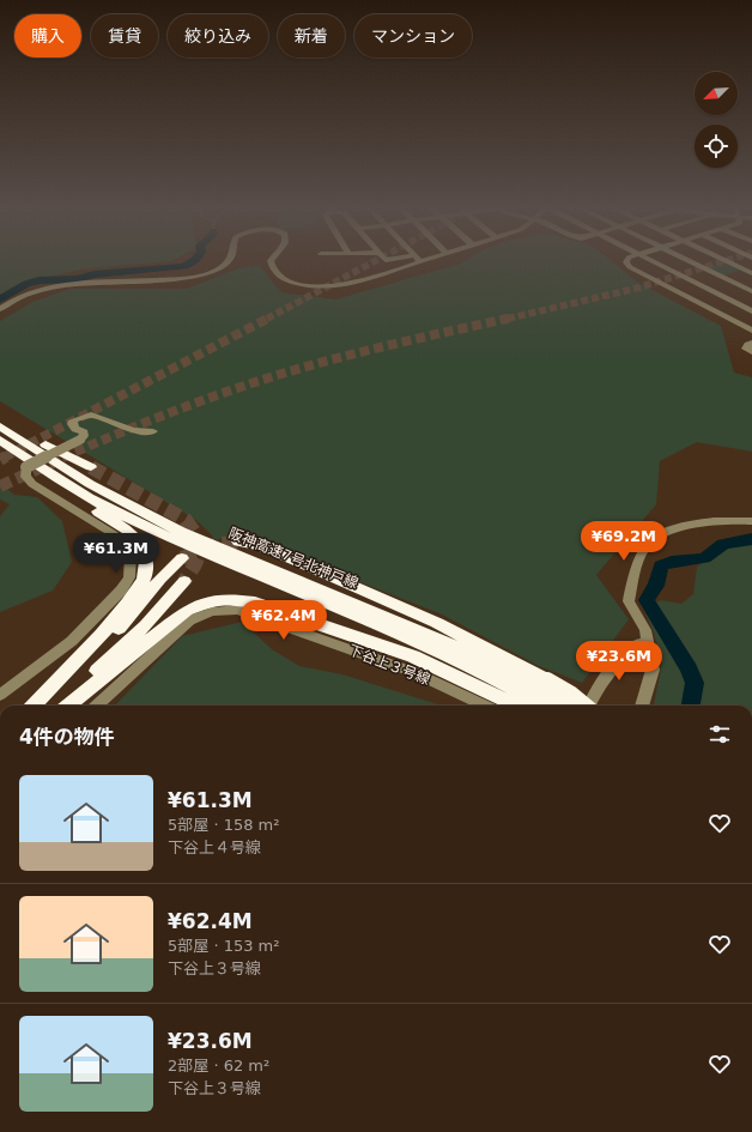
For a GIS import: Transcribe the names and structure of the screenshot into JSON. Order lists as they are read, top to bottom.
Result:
{
  "streets": {
    "highway": ["阪神高速7号北神戸線"],
    "street": ["下谷上３号線"]
  },
  "north": "bottom left",
  "page": {
    "chip": [
      "購入",
      "賃貸",
      "絞り込み",
      "新着",
      "マンション"
    ],
    "price": [
      "¥69.2M",
      "¥61.3M",
      "¥62.4M",
      "¥23.6M"
    ],
    "heading": "4件の物件",
    "list": [
      {
        "name": "¥61.3M",
        "note": "5部屋 · 158 m² · 下谷上４号線"
      },
      {
        "name": "¥62.4M",
        "note": "5部屋 · 153 m² · 下谷上３号線"
      },
      {
        "name": "¥23.6M",
        "note": "2部屋 · 62 m² · 下谷上３号線"
      }
    ]
  }
}
